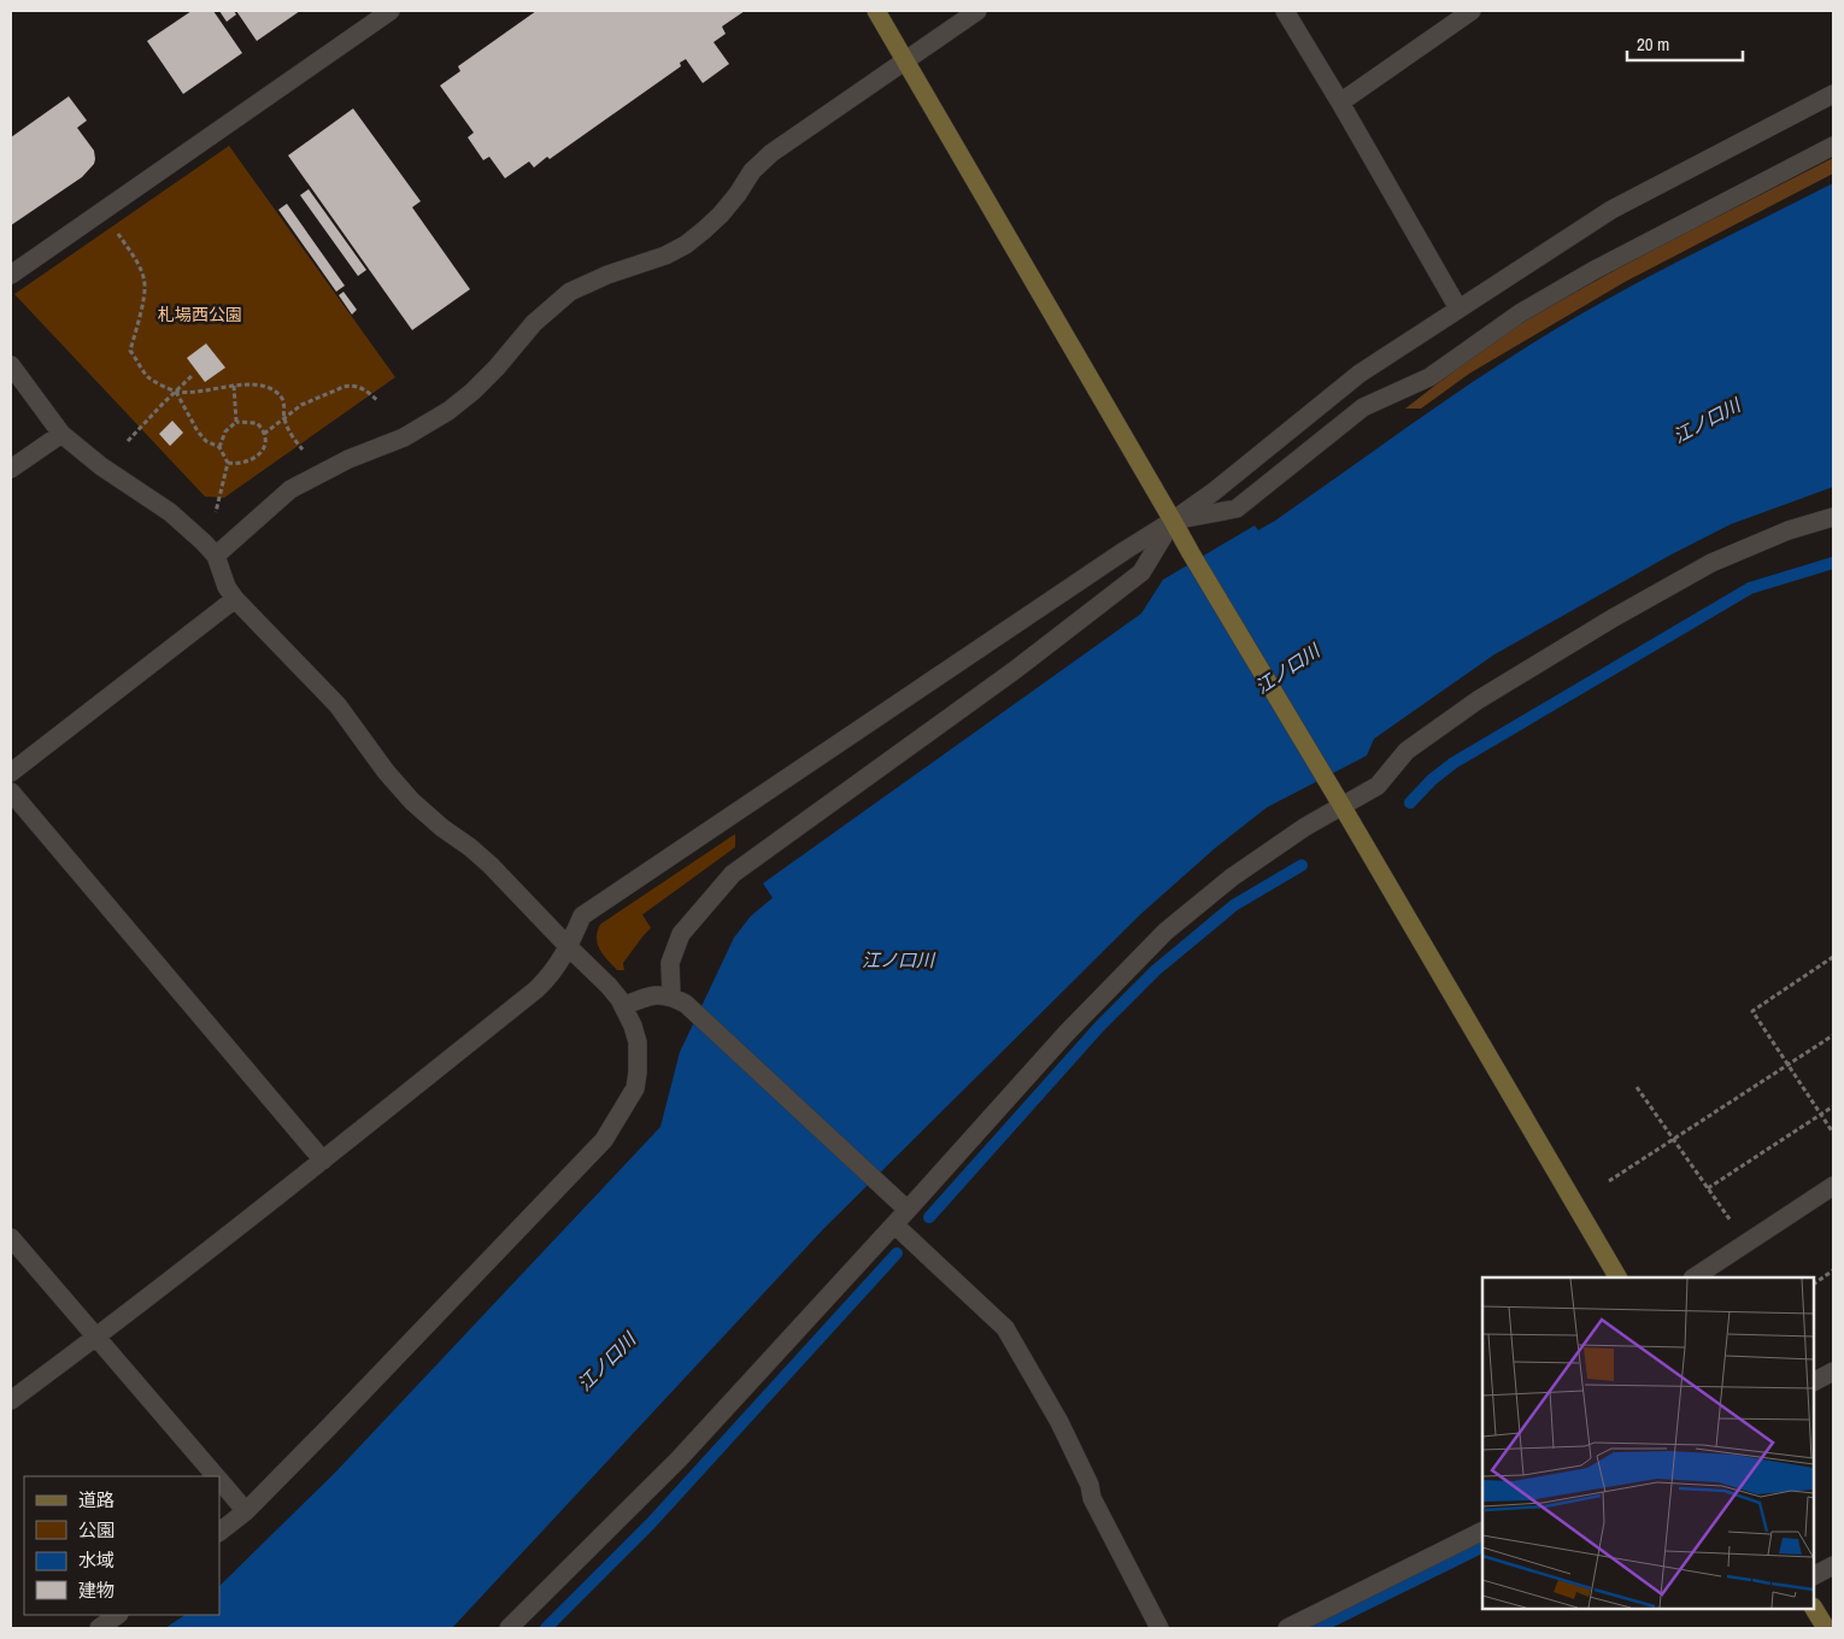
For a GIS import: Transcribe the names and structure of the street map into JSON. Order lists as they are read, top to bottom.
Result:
{
  "water": ["江ノ口川"],
  "parks": ["札場西公園"],
  "legend": [
    "道路",
    "公園",
    "水域",
    "建物"
  ],
  "scale_bar": "20 m"
}
